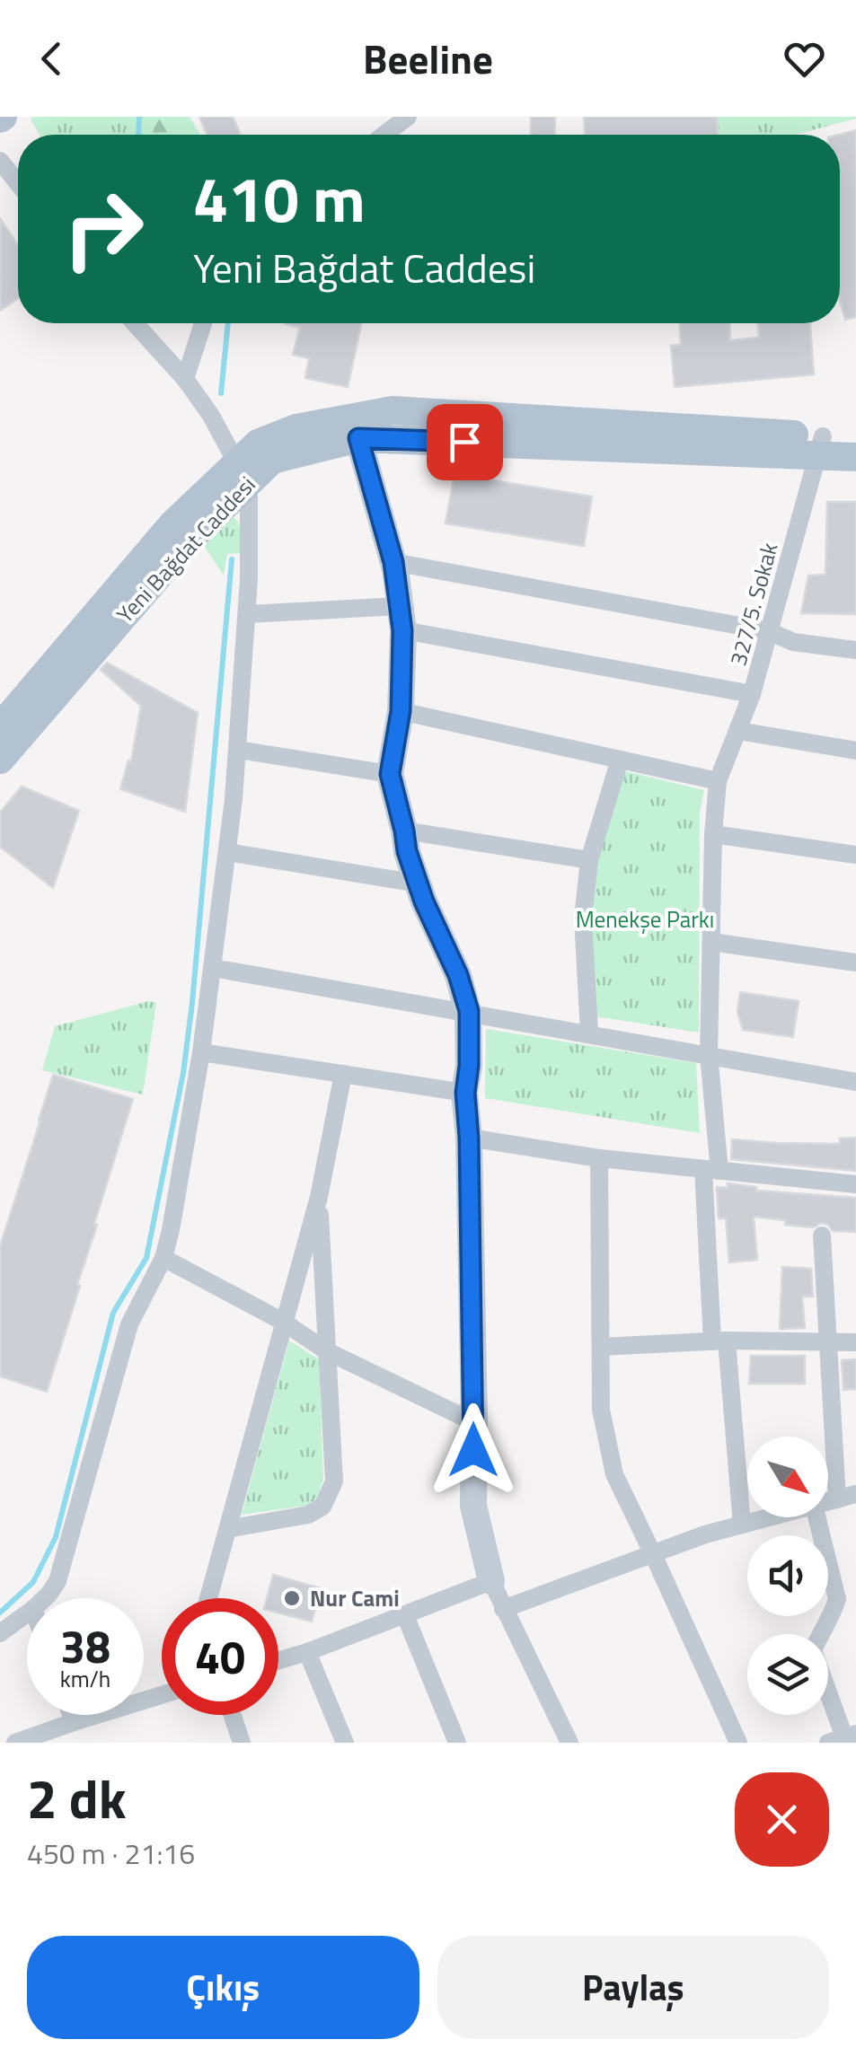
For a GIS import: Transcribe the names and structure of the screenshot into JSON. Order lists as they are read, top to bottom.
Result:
{
  "streets": {
    "main road": ["Yeni Bağdat Caddesi"],
    "street": ["327/5. Sokak"]
  },
  "crossings": [
    ["Yeni Bağdat Caddesi", "327/5. Sokak"]
  ],
  "parks": ["Menekşe Parkı"],
  "places": ["Nur Cami"],
  "north": "bottom right",
  "page": {
    "header": "Beeline",
    "turn": ["410 m", "Yeni Bağdat Caddesi"],
    "speed": "38 km/h",
    "limit": "40",
    "heading": ["2 dk", "450 m · 21:16"],
    "buttons": ["Çıkış", "Paylaş"]
  }
}
